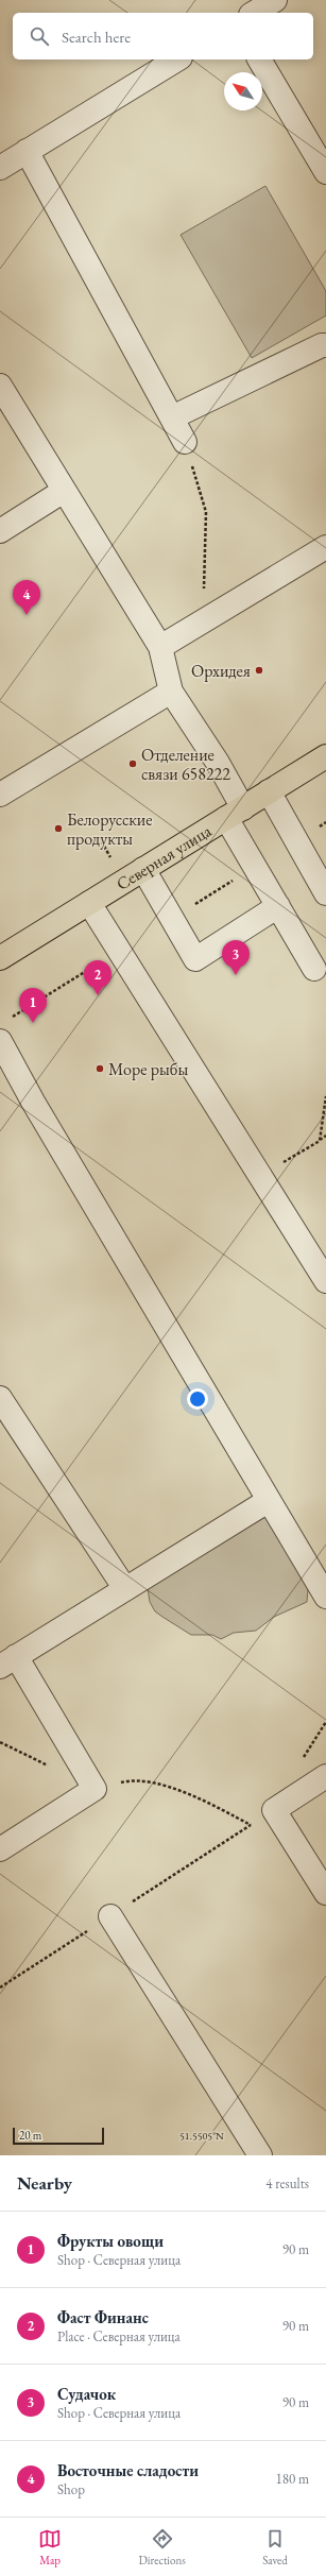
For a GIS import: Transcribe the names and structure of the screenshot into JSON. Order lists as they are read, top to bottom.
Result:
{
  "streets": {
    "main road": ["Северная улица"]
  },
  "places": [
    "Орхидея",
    "Отделение связи 658222",
    "Белорусские продукты",
    "Море рыбы"
  ],
  "scale_bar": "20 m",
  "north": "top left",
  "page": {
    "search": "Search here",
    "pins": [
      "4",
      "3",
      "2",
      "1"
    ],
    "scale": "20 m",
    "heading": ["Nearby", "4 results"],
    "list": [
      {
        "mark": "1",
        "name": "Фрукты овощи",
        "note": "Shop · Северная улица",
        "value": "90 m"
      },
      {
        "mark": "2",
        "name": "Фаст Финанс",
        "note": "Place · Северная улица",
        "value": "90 m"
      },
      {
        "mark": "3",
        "name": "Судачок",
        "note": "Shop · Северная улица",
        "value": "90 m"
      },
      {
        "mark": "4",
        "name": "Восточные сладости",
        "note": "Shop",
        "value": "180 m"
      }
    ],
    "nav": ["Map", "Directions", "Saved"]
  },
  "coordinates": ["51.5505°N"]
}
